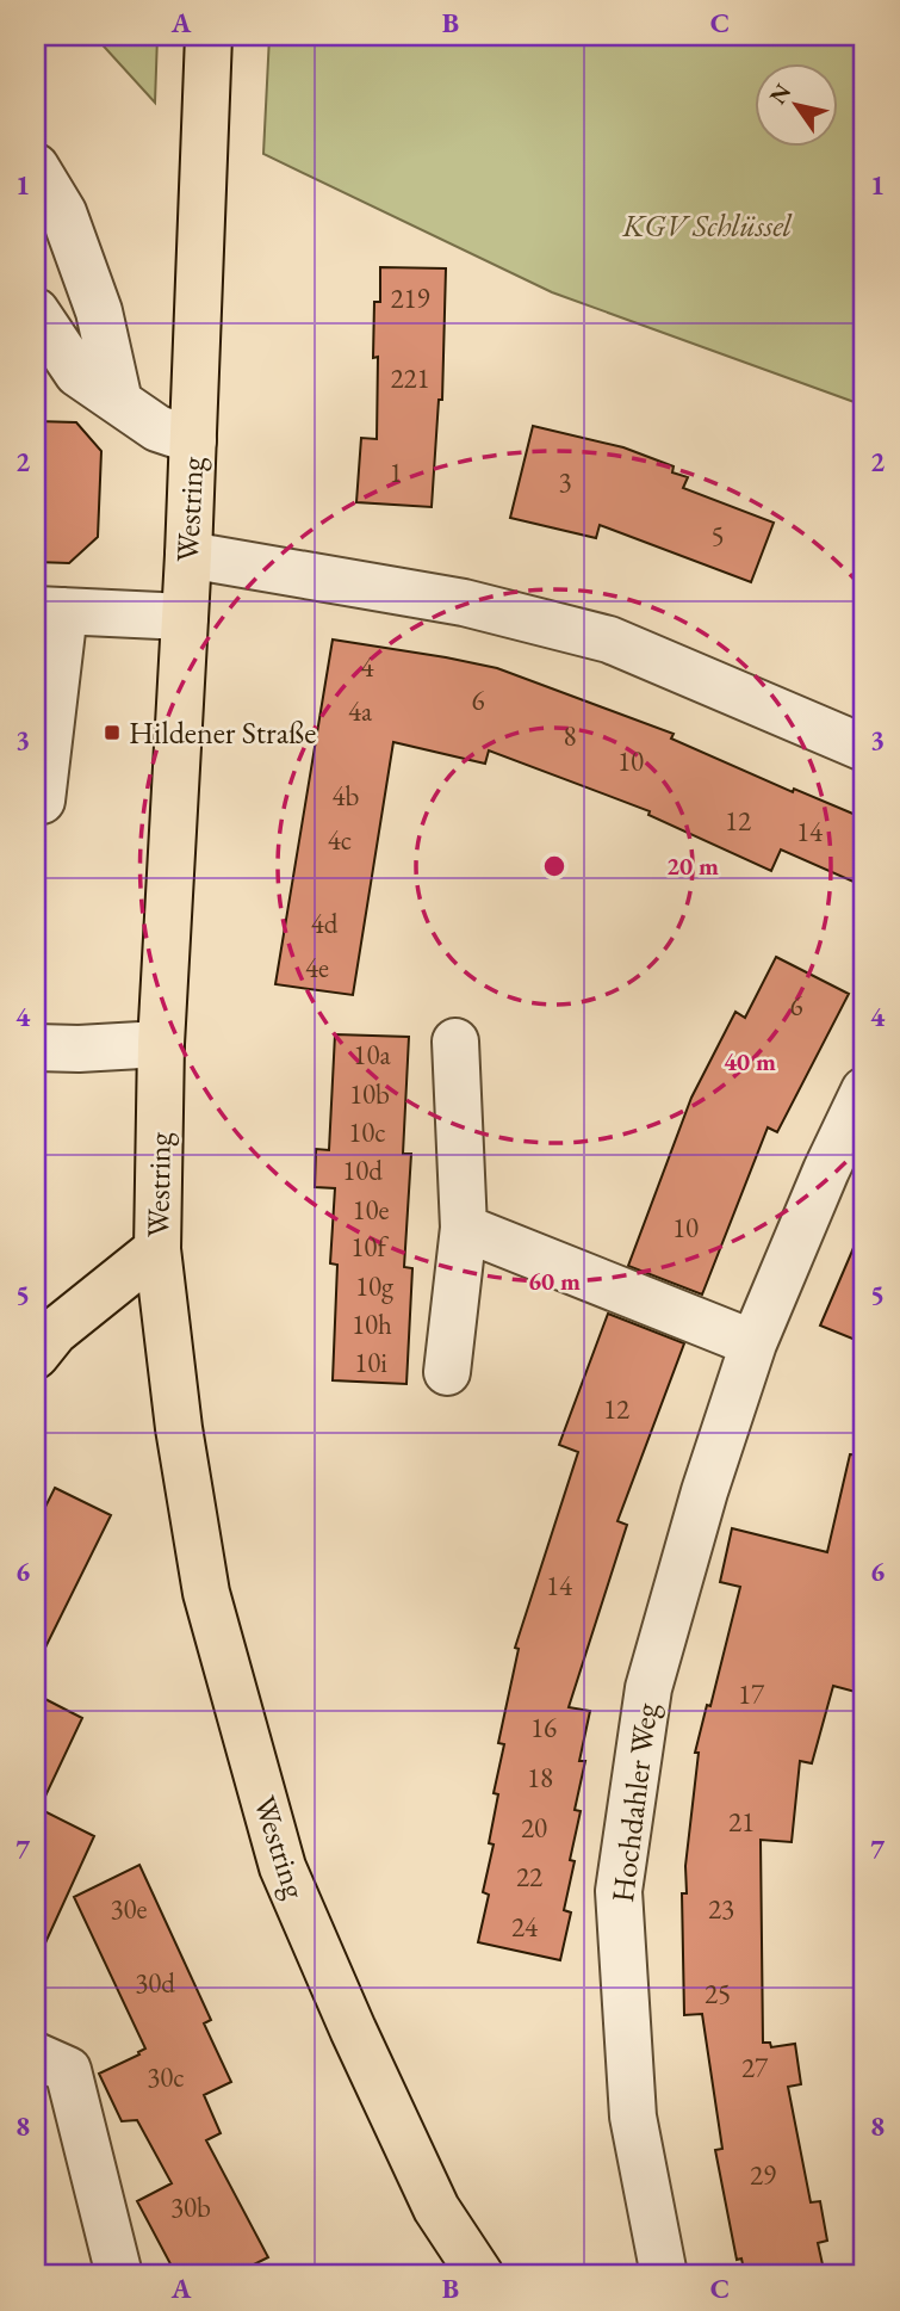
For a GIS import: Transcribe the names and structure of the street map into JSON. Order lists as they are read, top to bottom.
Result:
{
  "streets": {
    "main road": ["Westring"],
    "street": ["Hochdahler Weg"]
  },
  "parks": ["KGV Schlüssel"],
  "places": {
    "transit": ["Hildener Straße"]
  },
  "house_numbers": [
    "219",
    "221",
    "1",
    "3",
    "5",
    "4",
    "6",
    "4a",
    "8",
    "10",
    "4b",
    "12",
    "14",
    "4c",
    "4d",
    "4e",
    "6",
    "10a",
    "10b",
    "10c",
    "10d",
    "10e",
    "10",
    "10f",
    "10g",
    "10h",
    "10i",
    "12",
    "14",
    "17",
    "16",
    "18",
    "21",
    "20",
    "22",
    "30e",
    "23",
    "24",
    "30d",
    "25",
    "27",
    "30c",
    "29",
    "30b"
  ],
  "north": "top left",
  "grid": {
    "columns": ["A", "B", "C"],
    "rows": [
      "1",
      "2",
      "3",
      "4",
      "5",
      "6",
      "7",
      "8"
    ]
  },
  "rings": ["20 m", "40 m", "60 m"]
}
